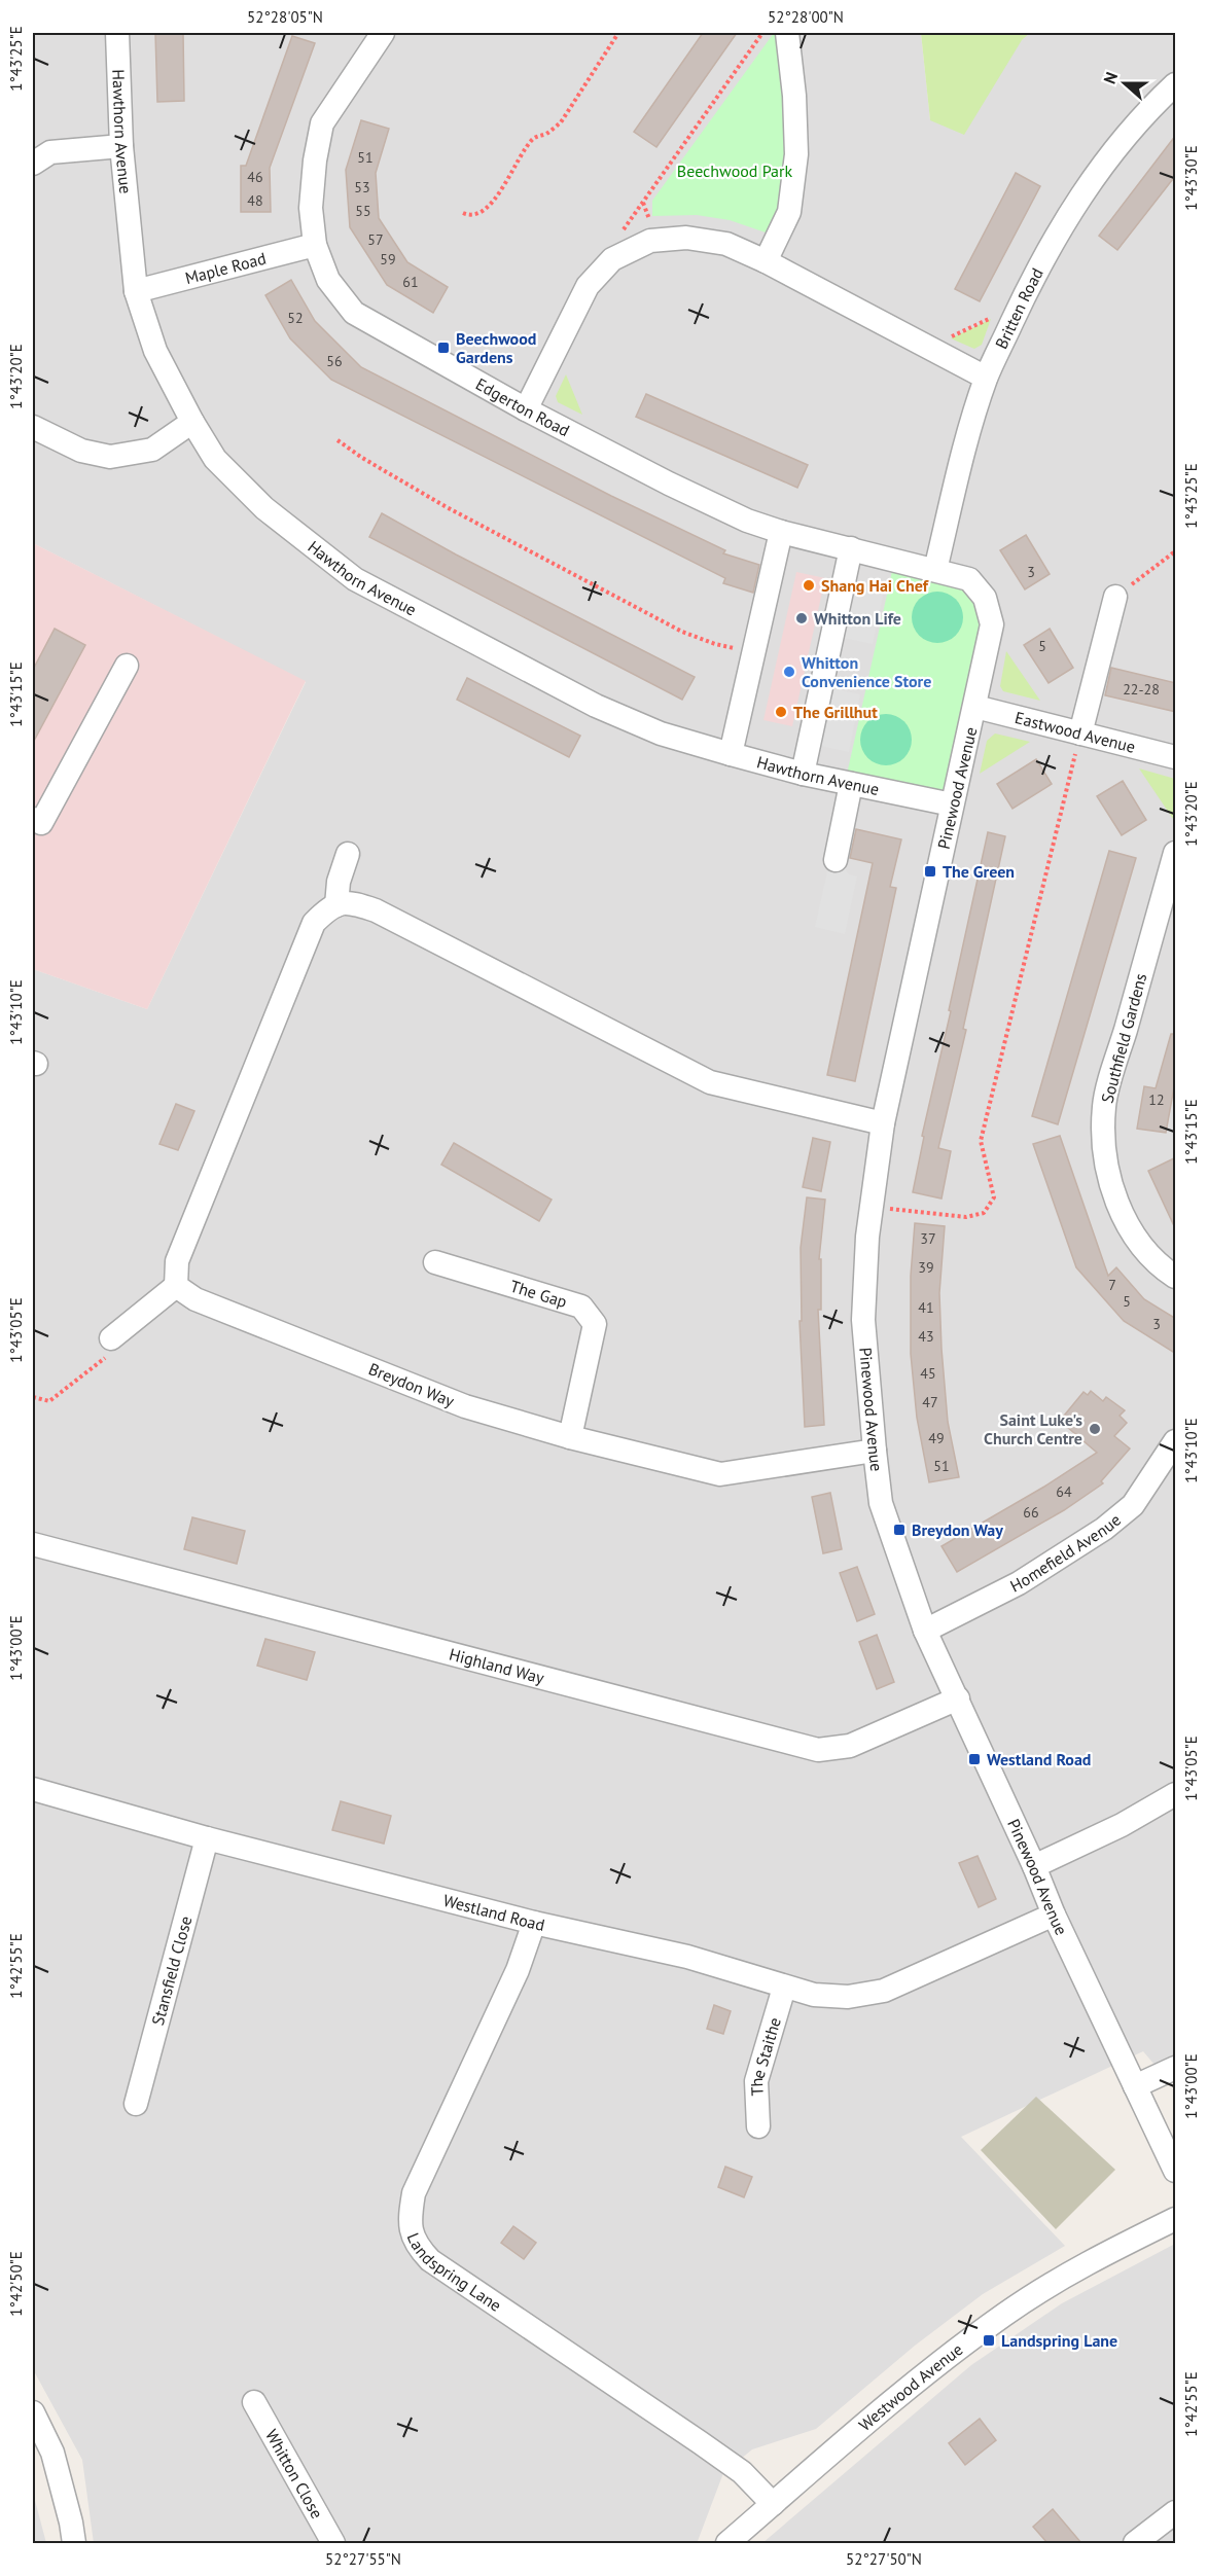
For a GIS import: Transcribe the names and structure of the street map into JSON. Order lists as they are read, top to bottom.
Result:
{
  "streets": {
    "street": [
      "Hawthorn Avenue",
      "Maple Road",
      "Britten Road",
      "Edgerton Road",
      "Eastwood Avenue",
      "Pinewood Avenue",
      "Southfield Gardens",
      "The Gap",
      "Breydon Way",
      "Homefield Avenue",
      "Highland Way",
      "Westland Road",
      "Stansfield Close",
      "The Staithe",
      "Landspring Lane",
      "Westwood Avenue",
      "Whitton Close"
    ]
  },
  "crossings": [
    ["Hawthorn Avenue", "Maple Road"],
    ["Hawthorn Avenue", "Pinewood Avenue"],
    ["Maple Road", "Edgerton Road"],
    ["Britten Road", "Edgerton Road"],
    ["Edgerton Road", "Pinewood Avenue"],
    ["Eastwood Avenue", "Pinewood Avenue"],
    ["Pinewood Avenue", "Breydon Way"],
    ["Pinewood Avenue", "Homefield Avenue"],
    ["Pinewood Avenue", "Highland Way"],
    ["Pinewood Avenue", "Westland Road"],
    ["The Gap", "Breydon Way"],
    ["Westland Road", "Stansfield Close"],
    ["Westland Road", "The Staithe"],
    ["Westland Road", "Landspring Lane"],
    ["Landspring Lane", "Westwood Avenue"]
  ],
  "parks": ["Beechwood Park"],
  "places": {
    "transit": [
      "Beechwood Gardens",
      "The Green",
      "Breydon Way",
      "Westland Road",
      "Landspring Lane"
    ],
    "other": [
      "Shang Hai Chef",
      "Whitton Life",
      "Whitton Convenience Store",
      "The Grillhut",
      "Saint Luke's Church Centre"
    ]
  },
  "house_numbers": [
    "51",
    "46",
    "53",
    "48",
    "55",
    "57",
    "59",
    "61",
    "52",
    "56",
    "3",
    "5",
    "22-28",
    "12",
    "37",
    "39",
    "7",
    "5",
    "41",
    "3",
    "43",
    "45",
    "47",
    "49",
    "51",
    "64",
    "66"
  ],
  "north": "left",
  "coordinates": [
    "52°28'05\"N",
    "52°28'00\"N",
    "1°43'25\"E",
    "1°43'30\"E",
    "1°43'20\"E",
    "1°43'15\"E",
    "1°43'10\"E",
    "1°43'05\"E",
    "1°43'00\"E",
    "1°42'55\"E",
    "1°42'50\"E",
    "52°27'55\"N",
    "52°27'50\"N"
  ]
}
